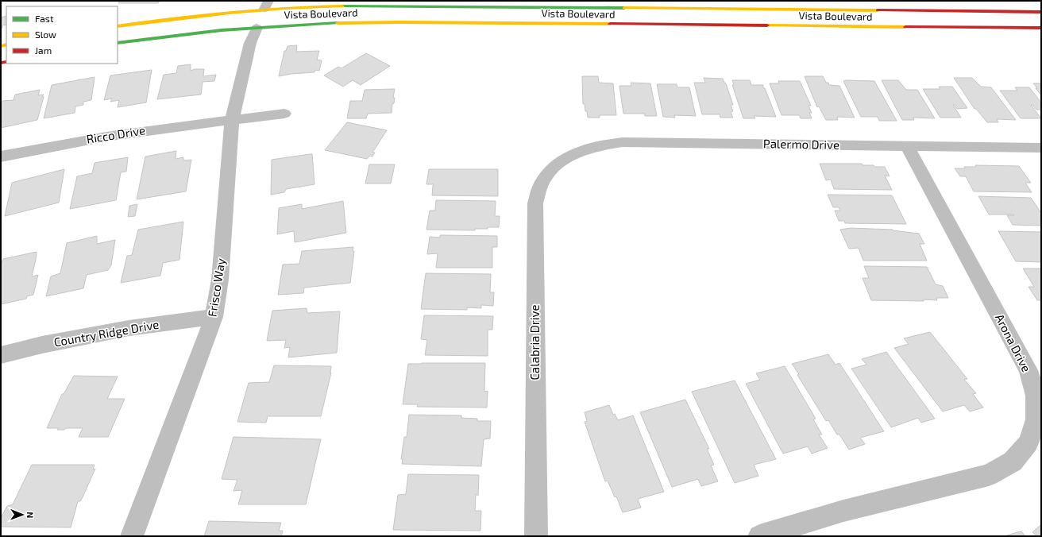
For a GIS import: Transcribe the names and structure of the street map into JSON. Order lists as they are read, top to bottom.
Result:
{
  "streets": {
    "main road": ["Vista Boulevard"],
    "street": [
      "Ricco Drive",
      "Palermo Drive",
      "Frisco Way",
      "Country Ridge Drive",
      "Calabria Drive",
      "Arona Drive"
    ]
  },
  "crossings": [
    ["Vista Boulevard", "Frisco Way"],
    ["Ricco Drive", "Frisco Way"],
    ["Palermo Drive", "Calabria Drive"],
    ["Palermo Drive", "Arona Drive"],
    ["Frisco Way", "Country Ridge Drive"]
  ],
  "legend": ["Fast", "Slow", "Jam"],
  "north": "right"
}
